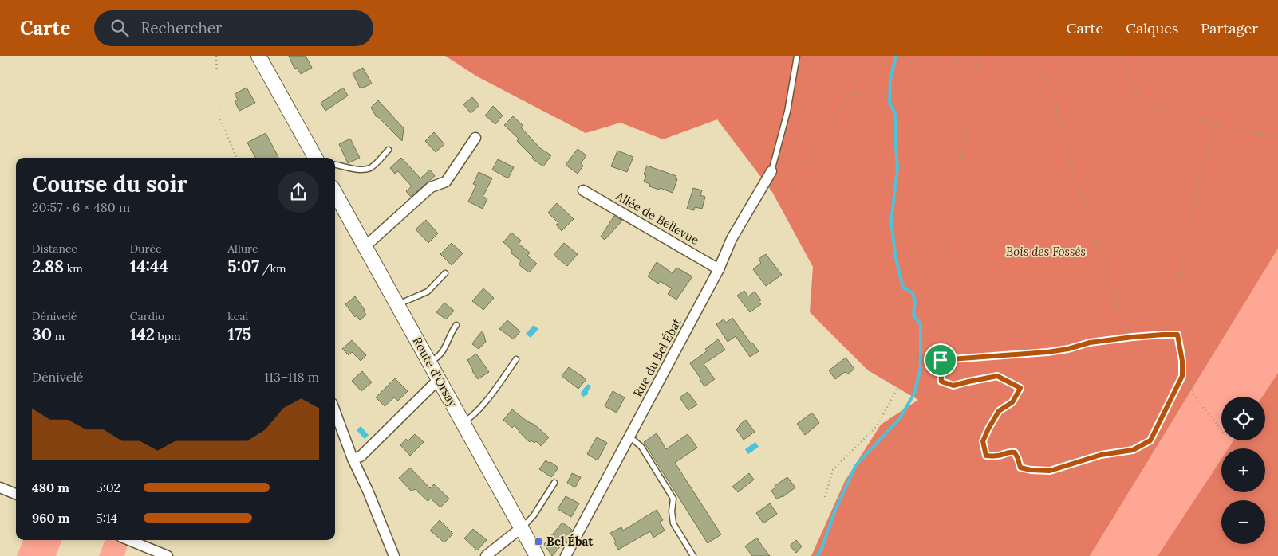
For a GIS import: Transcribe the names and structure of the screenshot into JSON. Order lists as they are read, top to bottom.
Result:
{
  "streets": {
    "main road": ["Route d'Orsay"],
    "street": ["Allée de Bellevue", "Rue du Bel Ébat"]
  },
  "crossings": [
    ["Allée de Bellevue", "Rue du Bel Ébat"]
  ],
  "parks": ["Bois des Fossés"],
  "places": {
    "transit": ["Bel Ébat"]
  },
  "page": {
    "header": "Carte",
    "search": "Rechercher",
    "nav": ["Carte", "Calques", "Partager"],
    "heading": ["Course du soir", "20:57 · 6 × 480 m"],
    "stats": [
      ["Distance", "2.88 km"],
      ["Durée", "14:44"],
      ["Allure", "5:07 /km"],
      ["Dénivelé", "30 m"],
      ["Cardio", "142 bpm"],
      ["kcal", "175"]
    ],
    "chart": ["Dénivelé", "113–118 m"],
    "map_buttons": ["+", "−"],
    "list": [
      {
        "name": "480 m",
        "note": "5:02"
      },
      {
        "name": "960 m",
        "note": "5:14"
      }
    ]
  }
}
